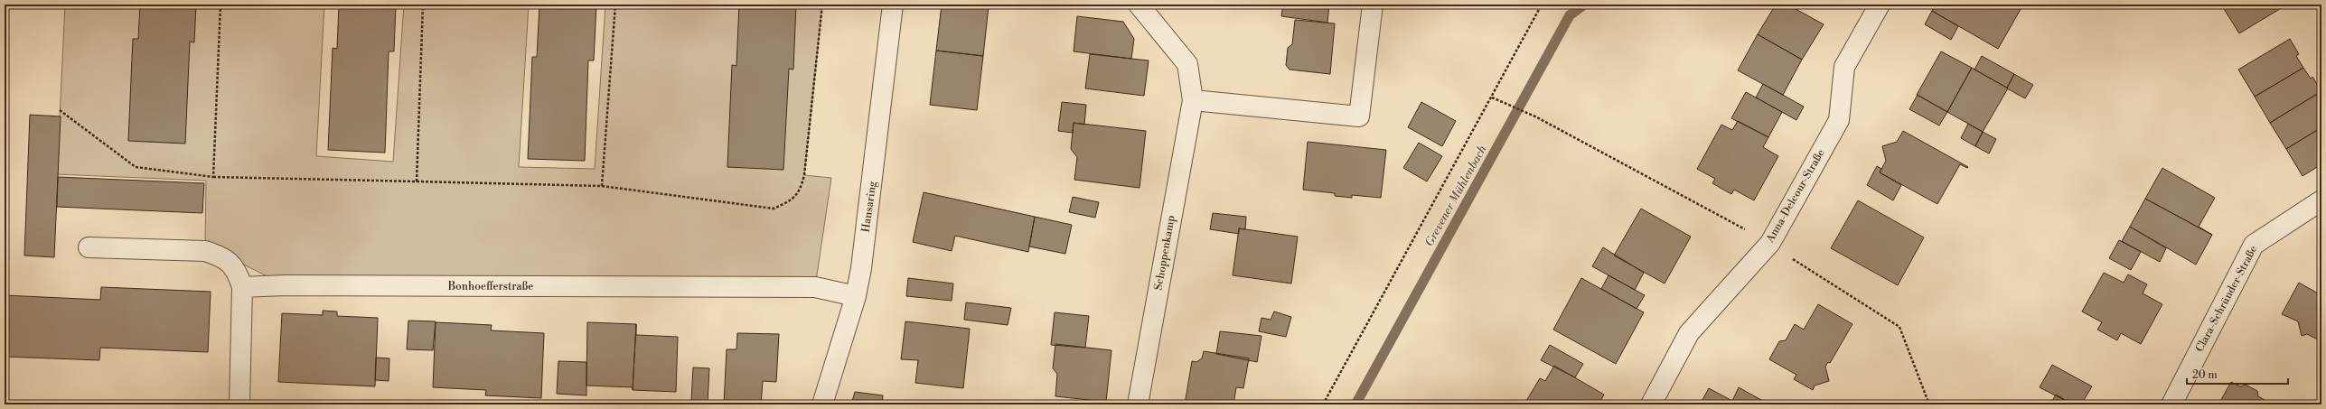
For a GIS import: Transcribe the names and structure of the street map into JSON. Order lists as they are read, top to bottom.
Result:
{
  "streets": {
    "street": [
      "Anna-Delcour-Straße",
      "Hansaring",
      "Schoppenkamp",
      "Bonhoefferstraße",
      "Clara-Schründer-Straße"
    ]
  },
  "crossings": [
    ["Hansaring", "Bonhoefferstraße"]
  ],
  "water": ["Grevener Mühlenbach"],
  "scale_bar": "20 m"
}
